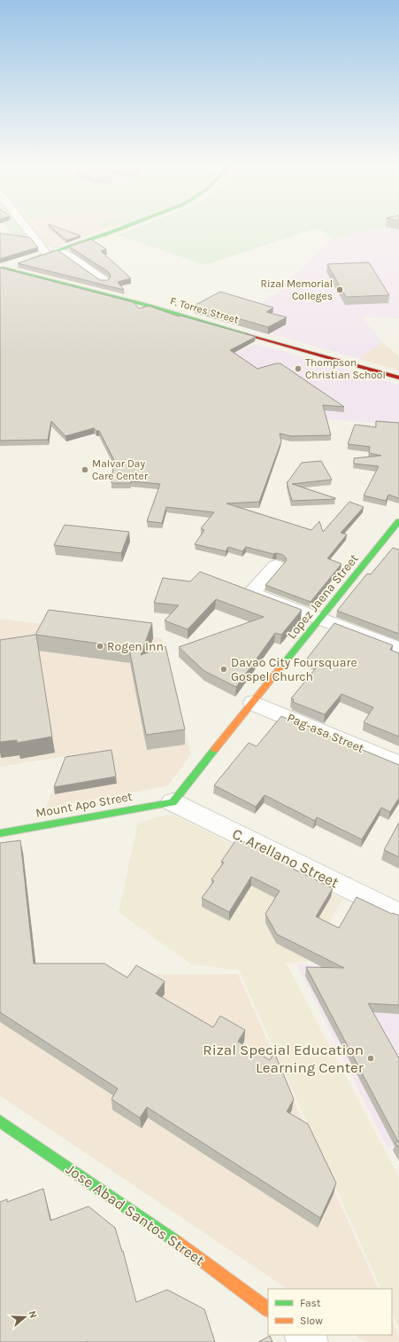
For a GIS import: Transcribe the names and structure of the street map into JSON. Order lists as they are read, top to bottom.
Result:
{
  "streets": {
    "main road": [
      "F. Torres Street",
      "Lopez Jaena Street",
      "Mount Apo Street",
      "Jose Abad Santos Street"
    ],
    "street": ["Pag-asa Street", "C. Arellano Street"]
  },
  "crossings": [
    ["Lopez Jaena Street", "Pag-asa Street"],
    ["Lopez Jaena Street", "Mount Apo Street"],
    ["Lopez Jaena Street", "C. Arellano Street"],
    ["Mount Apo Street", "C. Arellano Street"]
  ],
  "places": [
    "Rizal Memorial Colleges",
    "Thompson Christian School",
    "Malvar Day Care Center",
    "Rogen Inn",
    "Davao City Foursquare Gospel Church",
    "Rizal Special Education Learning Center"
  ],
  "legend": ["Fast", "Slow"],
  "north": "right"
}
